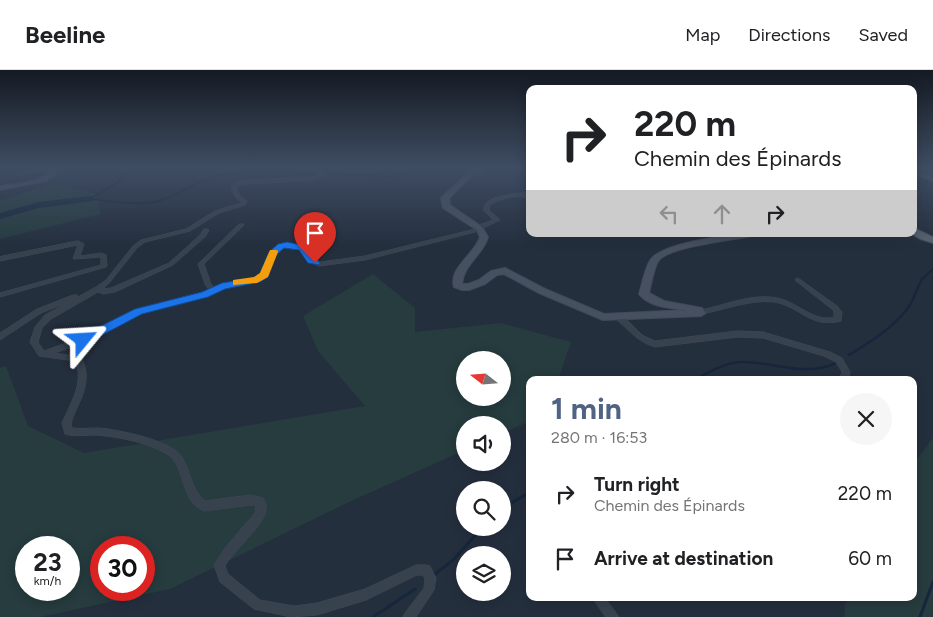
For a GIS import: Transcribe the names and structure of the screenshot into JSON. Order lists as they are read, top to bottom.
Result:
{
  "north": "left",
  "page": {
    "header": "Beeline",
    "nav": ["Map", "Directions", "Saved"],
    "turn": ["220 m", "Chemin des Épinards"],
    "heading": ["1 min", "280 m · 16:53"],
    "list": [
      {
        "name": "Turn right",
        "note": "Chemin des Épinards",
        "value": "220 m"
      },
      {
        "name": "Arrive at destination",
        "value": "60 m"
      }
    ],
    "speed": "23 km/h",
    "limit": "30"
  }
}
